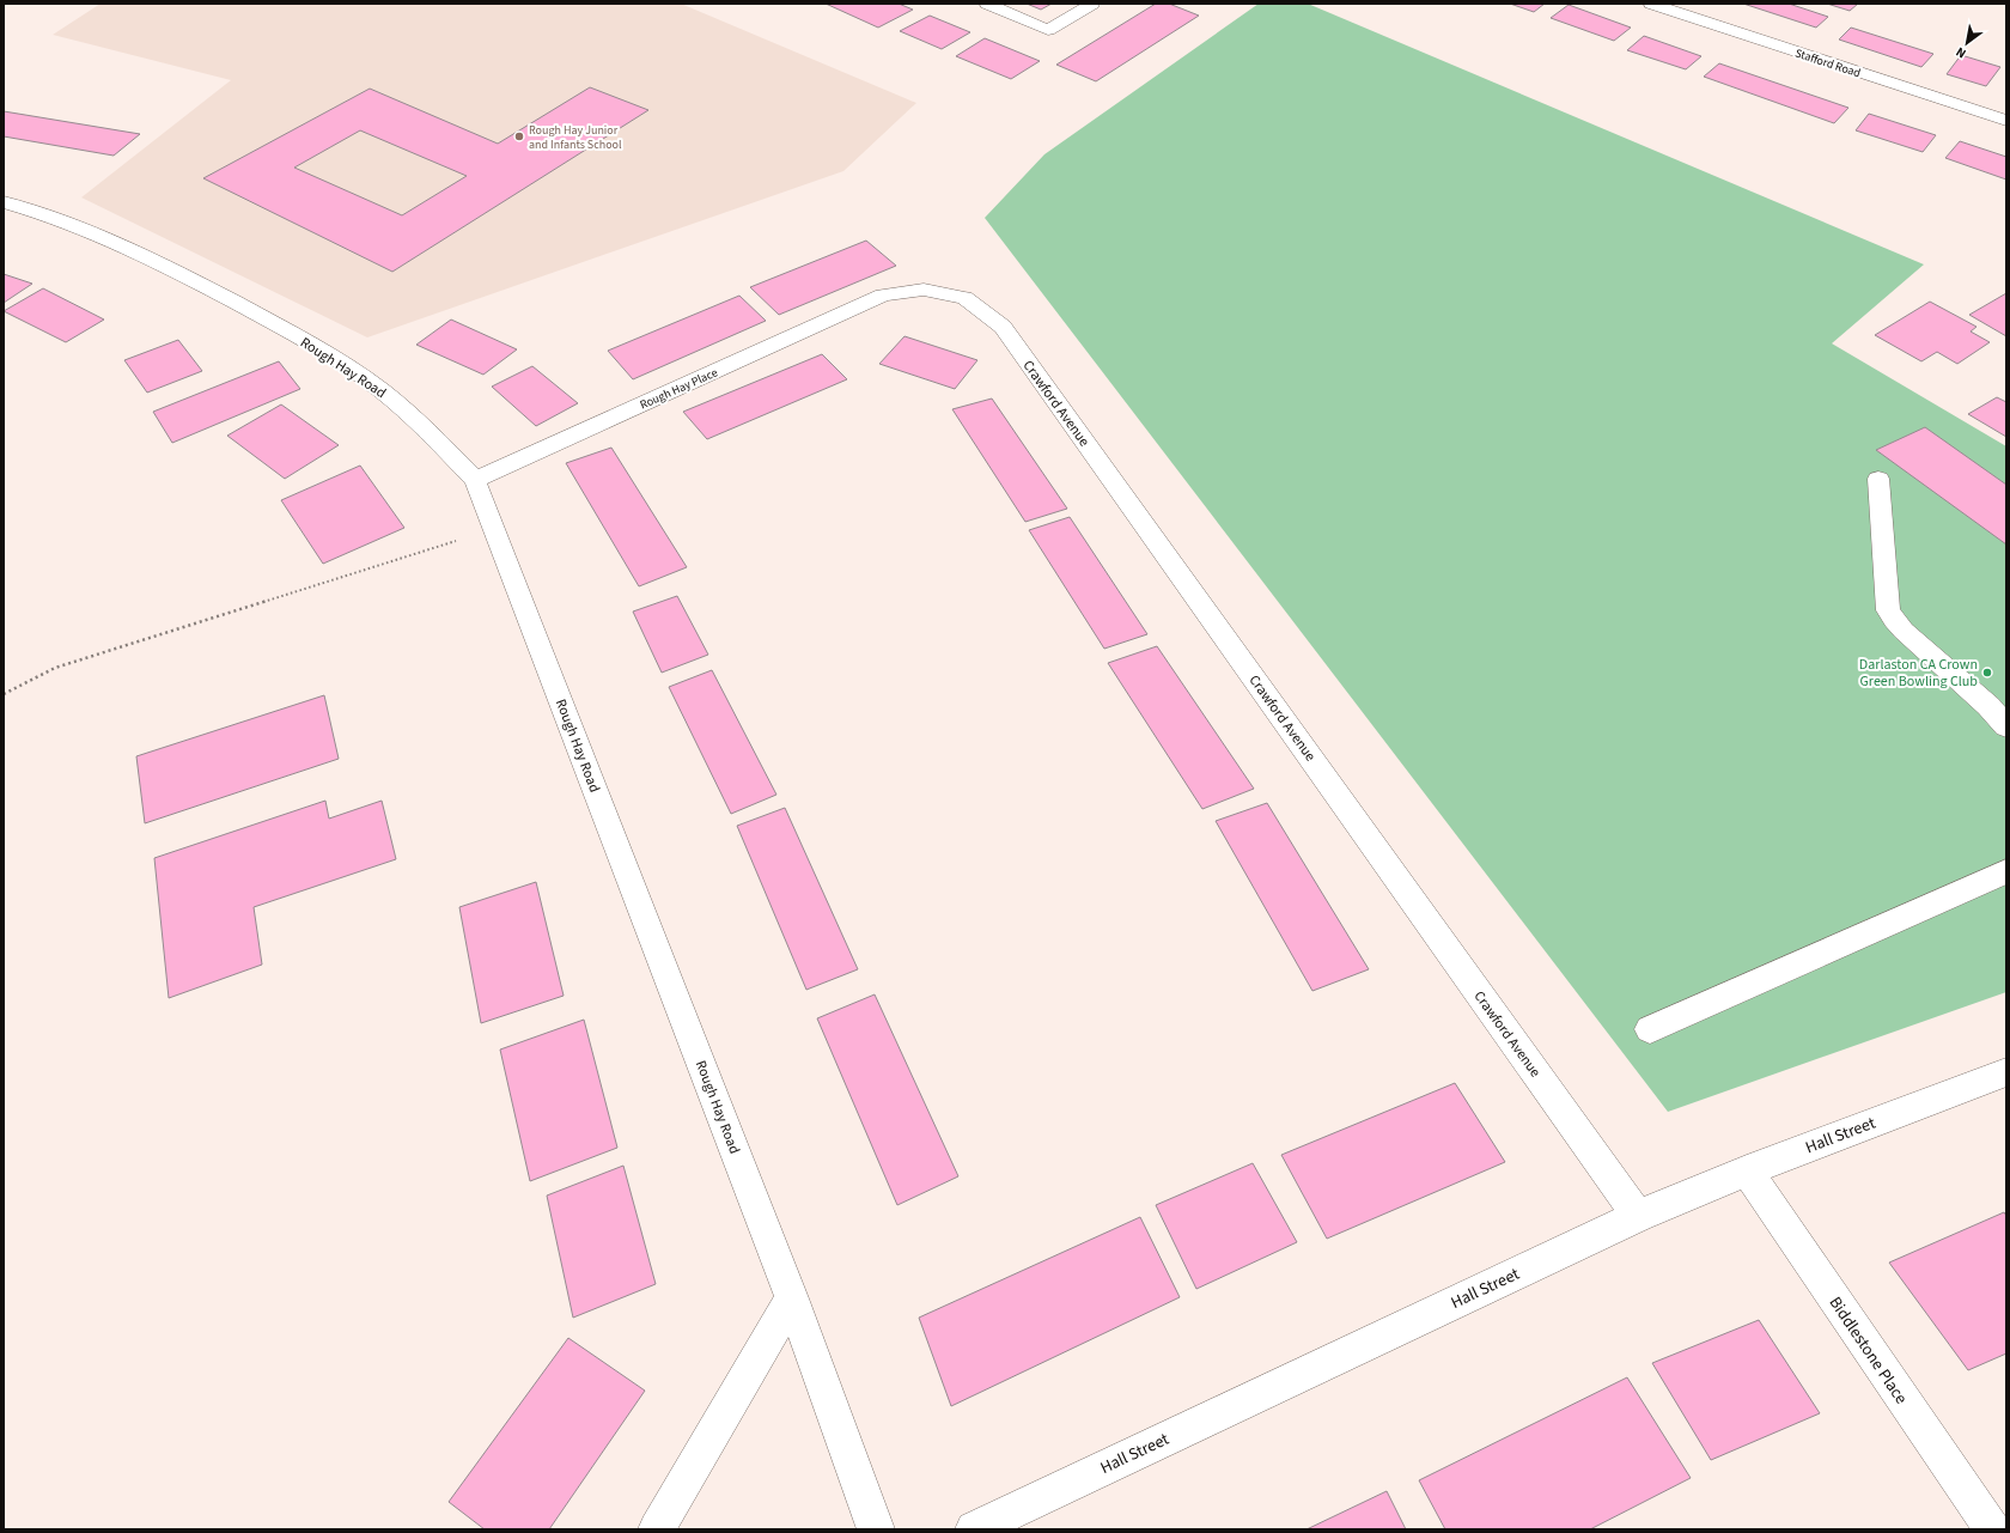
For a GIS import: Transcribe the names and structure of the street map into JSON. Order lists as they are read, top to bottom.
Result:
{
  "streets": {
    "street": [
      "Stafford Road",
      "Rough Hay Road",
      "Rough Hay Place",
      "Crawford Avenue",
      "Hall Street",
      "Biddlestone Place"
    ]
  },
  "crossings": [
    ["Rough Hay Road", "Rough Hay Place"],
    ["Rough Hay Place", "Crawford Avenue"],
    ["Crawford Avenue", "Hall Street"],
    ["Hall Street", "Biddlestone Place"]
  ],
  "places": ["Rough Hay Junior and Infants School", "Darlaston CA Crown Green Bowling Club"],
  "north": "bottom left"
}
